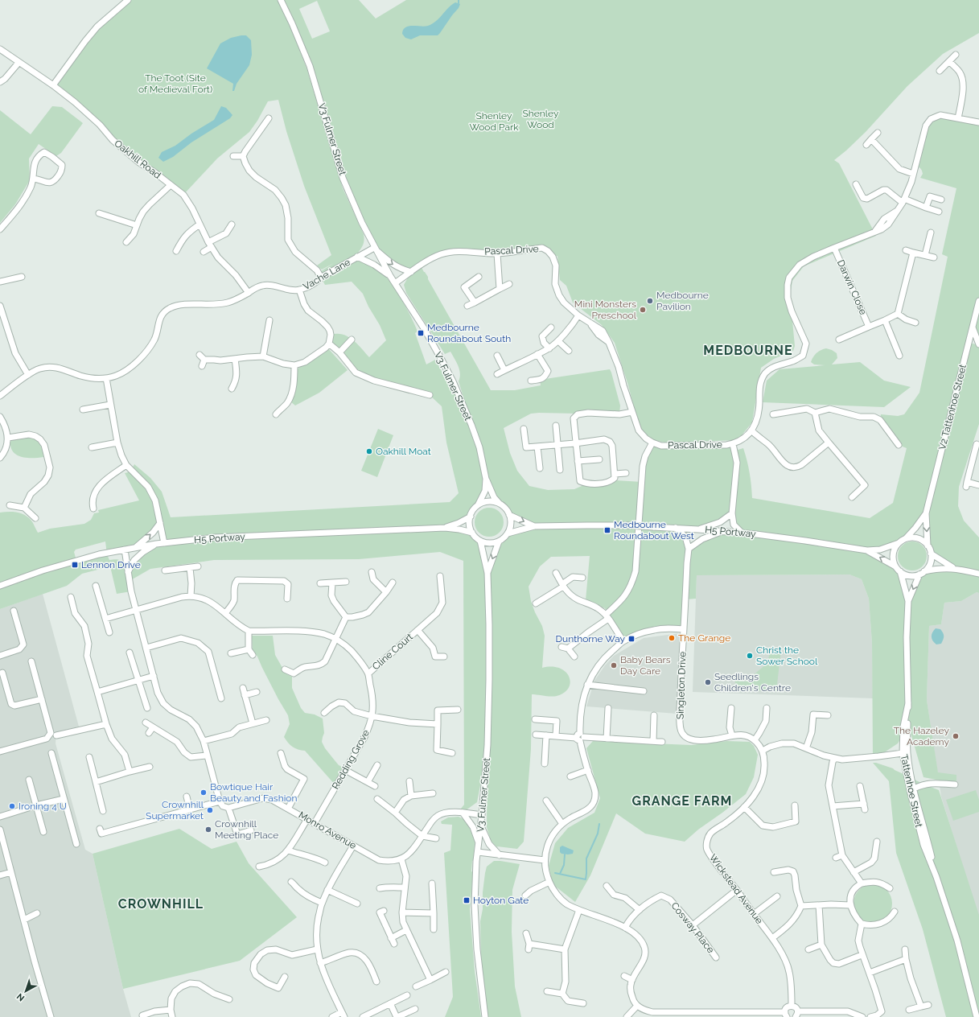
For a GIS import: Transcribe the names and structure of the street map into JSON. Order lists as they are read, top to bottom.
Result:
{
  "streets": {
    "street": [
      "V3 Fulmer Street",
      "Oakhill Road",
      "Pascal Drive",
      "Vache Lane",
      "Darwin Close",
      "V2 Tattenhoe Street",
      "H5 Portway",
      "Cline Court",
      "Singleton Drive",
      "Redding Grove",
      "Tattenhoe Street",
      "Monro Avenue",
      "Wickstead Avenue",
      "Cosway Place"
    ]
  },
  "crossings": [
    ["V3 Fulmer Street", "Pascal Drive"],
    ["V3 Fulmer Street", "Vache Lane"],
    ["V3 Fulmer Street", "H5 Portway"],
    ["Oakhill Road", "Vache Lane"],
    ["V2 Tattenhoe Street", "H5 Portway"],
    ["V2 Tattenhoe Street", "Tattenhoe Street"],
    ["H5 Portway", "Singleton Drive"],
    ["H5 Portway", "Tattenhoe Street"],
    ["Cline Court", "Redding Grove"],
    ["Redding Grove", "Monro Avenue"]
  ],
  "districts": ["MEDBOURNE", "GRANGE FARM", "CROWNHILL"],
  "parks": ["The Toot (Site of Medieval Fort)", "Shenley Wood", "Shenley Wood Park"],
  "places": {
    "other": [
      "Medbourne Pavilion",
      "Mini Monsters Preschool",
      "Oakhill Moat",
      "The Grange",
      "Christ the Sower School",
      "Baby Bears Day Care",
      "Seedlings Children's Centre",
      "The Hazeley Academy",
      "Bowtique Hair Beauty and Fashion",
      "Ironing 4 U",
      "Crownhill Supermarket",
      "Crownhill Meeting Place"
    ],
    "transit": [
      "Medbourne Roundabout South",
      "Medbourne Roundabout West",
      "Lennon Drive",
      "Dunthorne Way",
      "Hoyton Gate"
    ]
  },
  "north": "bottom left"
}
